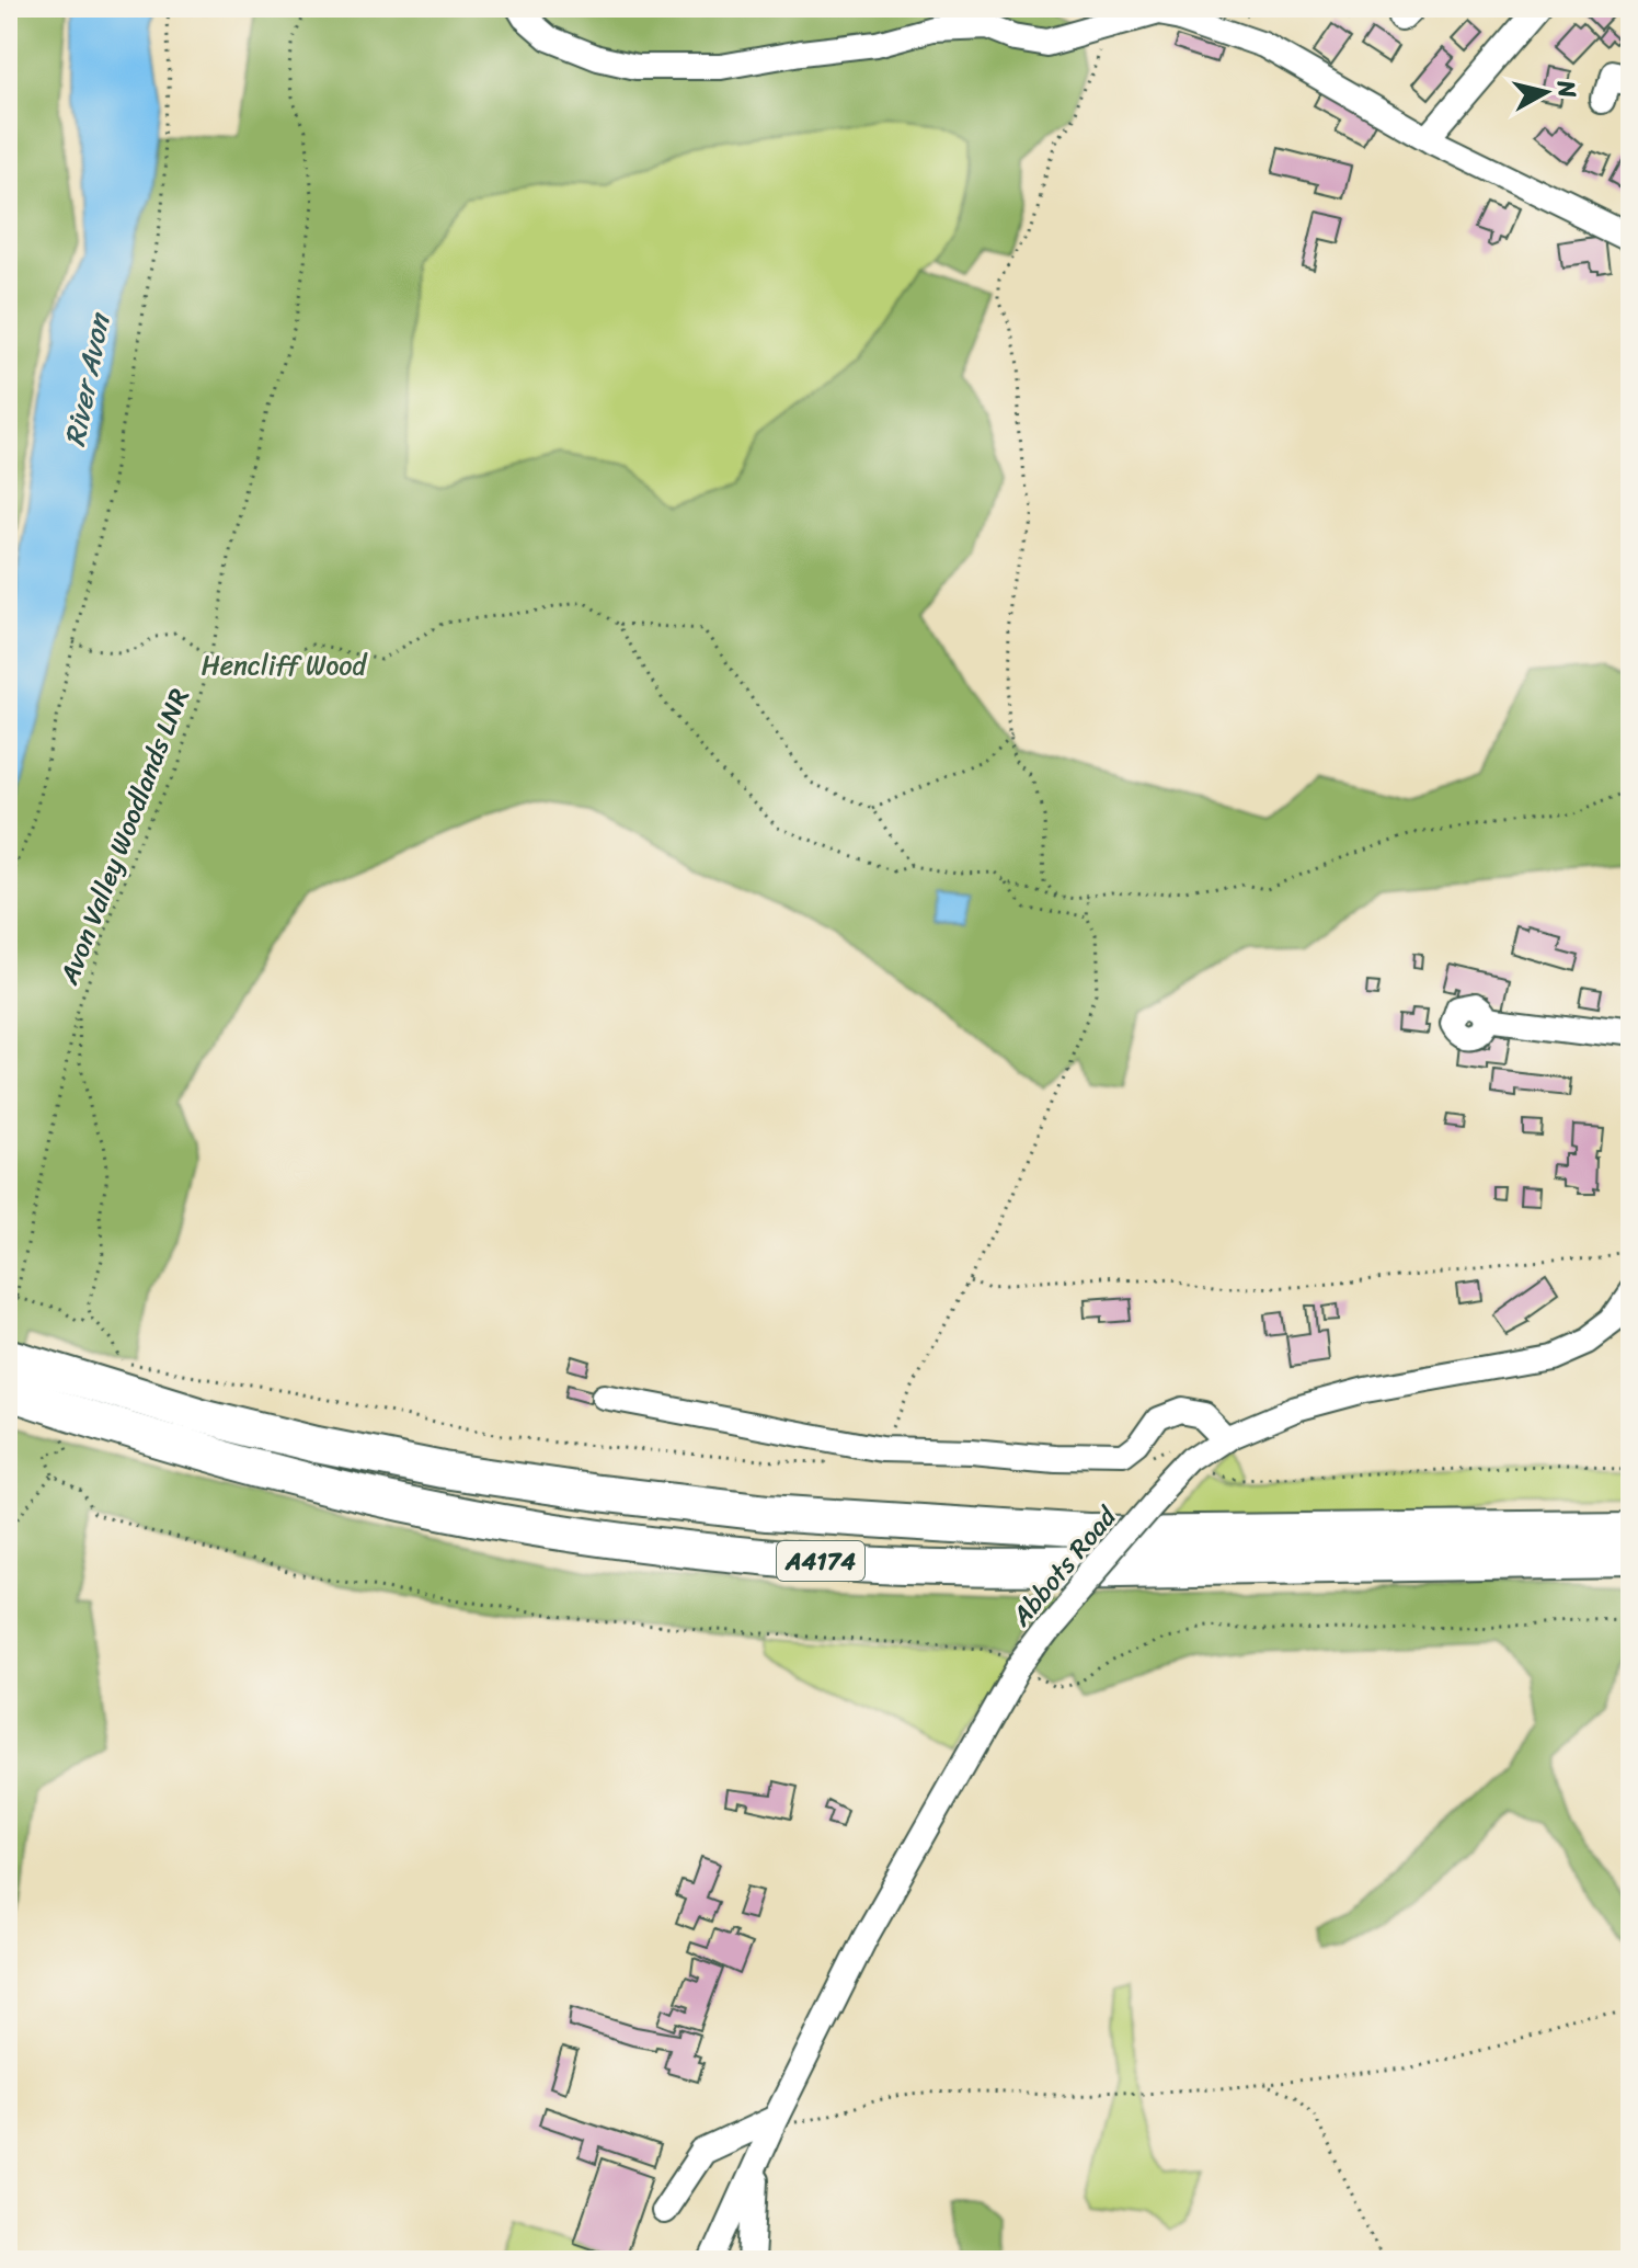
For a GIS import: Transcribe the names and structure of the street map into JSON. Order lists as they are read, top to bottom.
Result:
{
  "streets": {
    "highway": ["A4174"],
    "street": ["Abbots Road"],
    "path": ["Avon Valley Woodlands LNR"]
  },
  "water": ["River Avon"],
  "parks": ["Hencliff Wood"],
  "north": "right"
}
